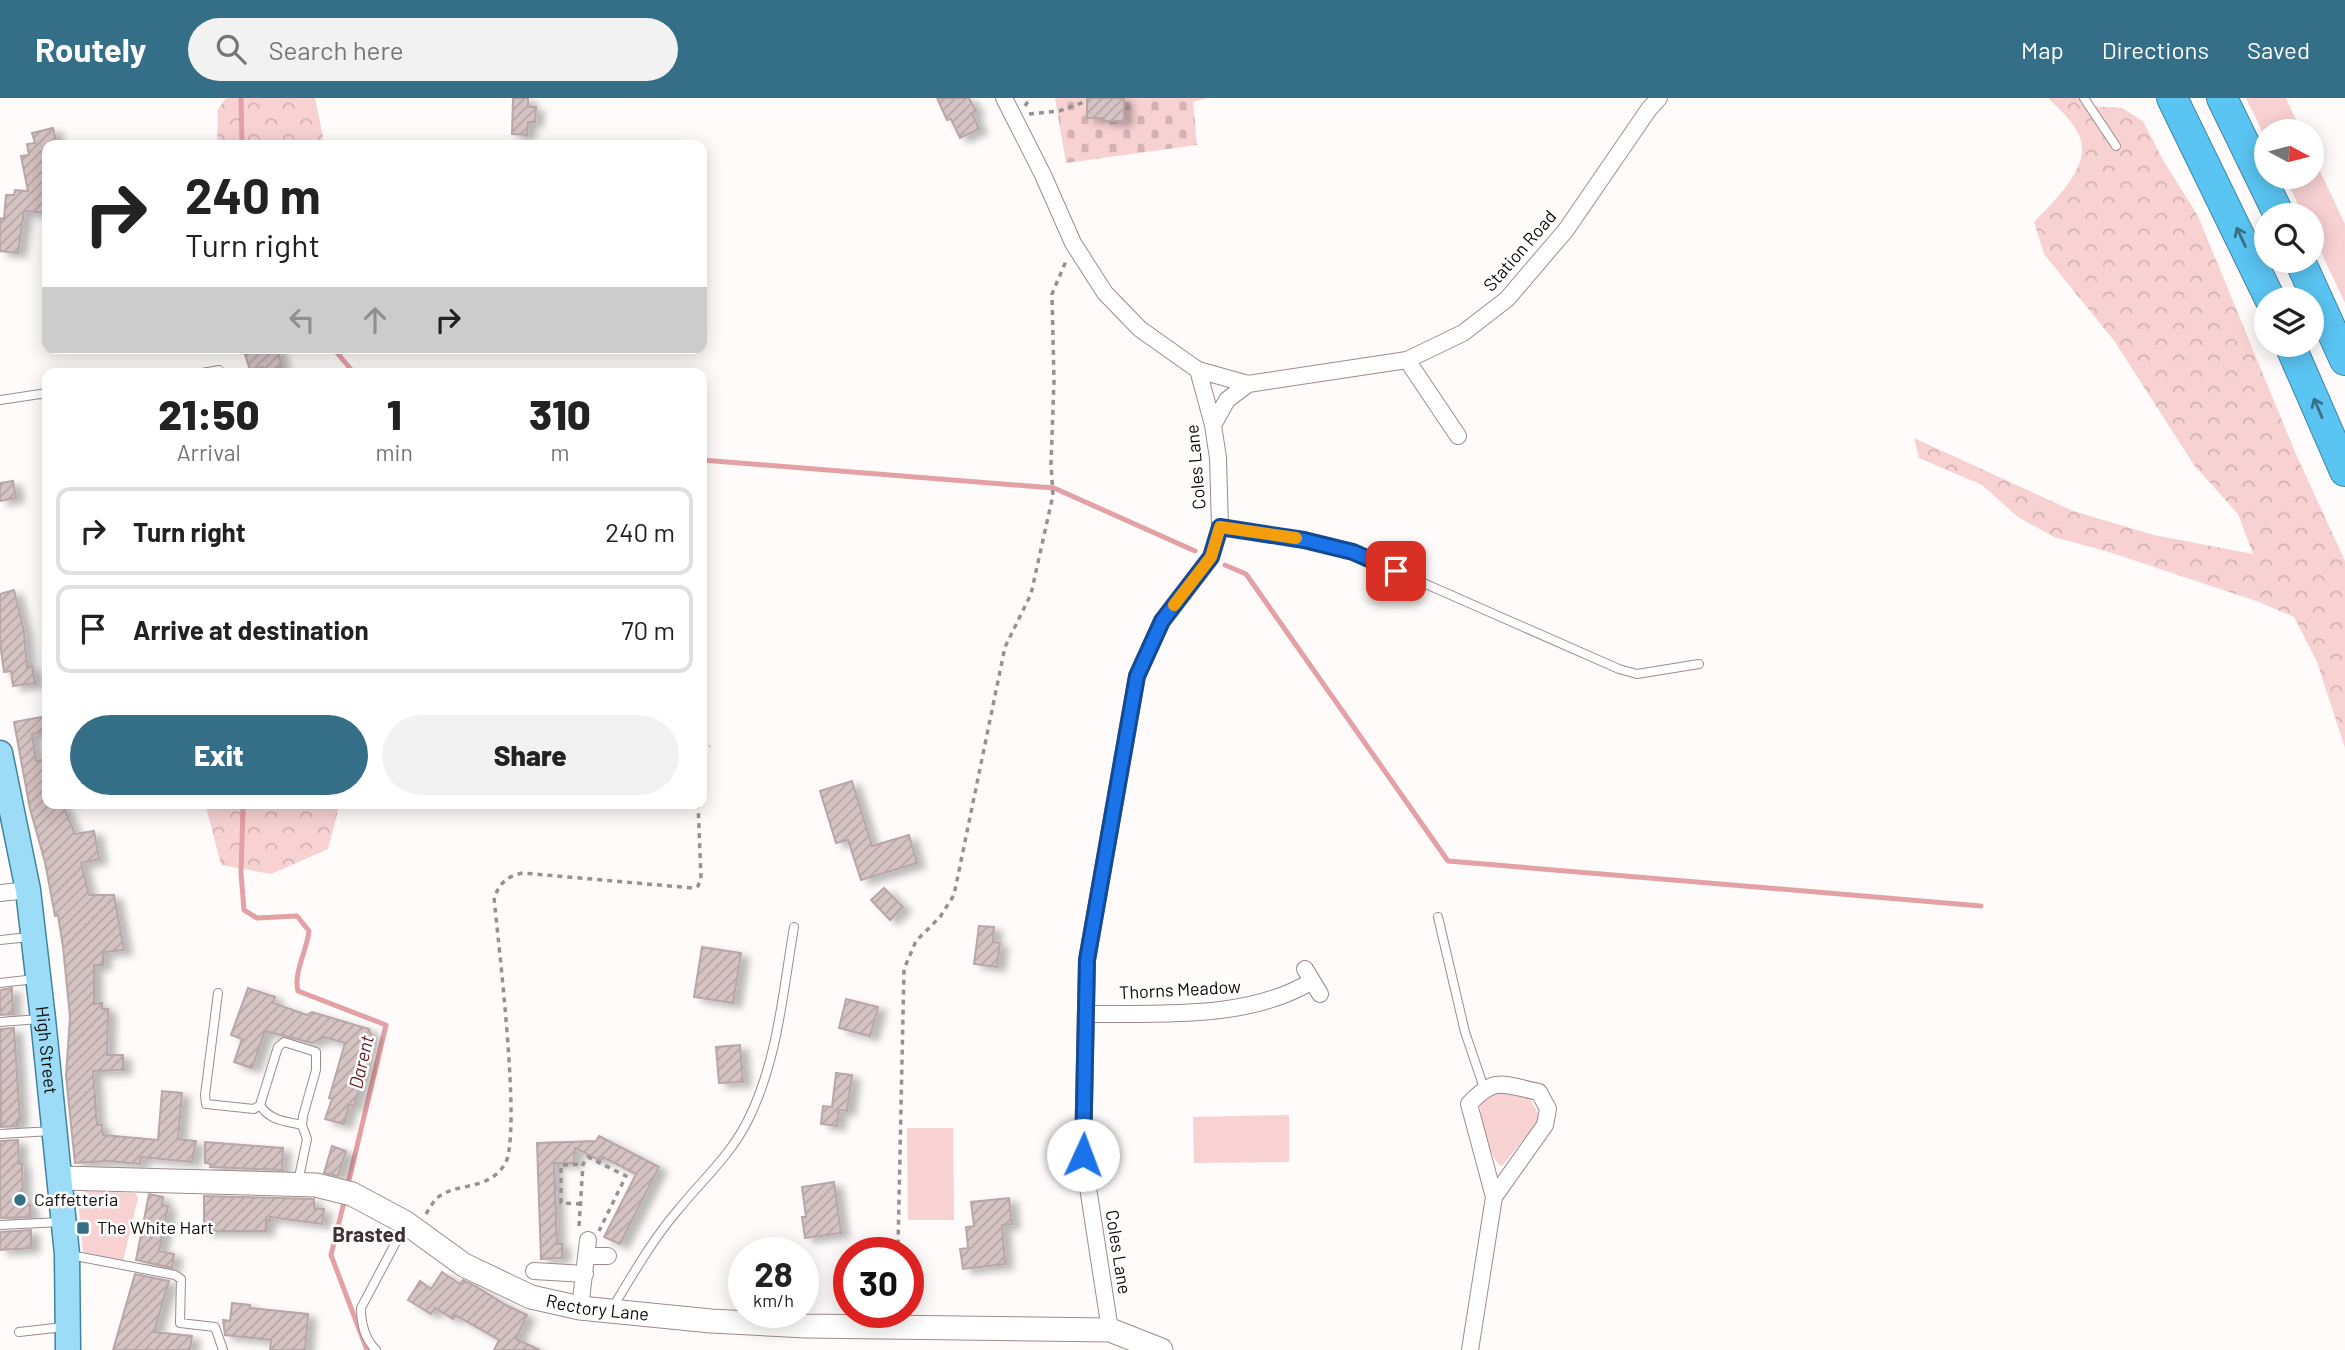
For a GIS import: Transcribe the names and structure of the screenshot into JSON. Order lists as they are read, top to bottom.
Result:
{
  "streets": {
    "main road": ["High Street"],
    "street": [
      "Station Road",
      "Coles Lane",
      "Thorns Meadow",
      "Rectory Lane"
    ]
  },
  "crossings": [
    ["Station Road", "Coles Lane"],
    ["Coles Lane", "Thorns Meadow"],
    ["Coles Lane", "Rectory Lane"],
    ["High Street", "Rectory Lane"]
  ],
  "districts": ["Brasted"],
  "water": ["Darent"],
  "places": {
    "other": ["Caffetteria"],
    "transit": ["The White Hart"]
  },
  "north": "right",
  "page": {
    "header": "Routely",
    "search": "Search here",
    "nav": ["Map", "Directions", "Saved"],
    "turn": ["240 m", "Turn right"],
    "eta": [
      "21:50",
      "Arrival",
      "1",
      "min",
      "310",
      "m"
    ],
    "list": [
      {
        "name": "Turn right",
        "value": "240 m"
      },
      {
        "name": "Arrive at destination",
        "value": "70 m"
      }
    ],
    "buttons": ["Exit", "Share"],
    "speed": "28 km/h",
    "limit": "30"
  }
}
